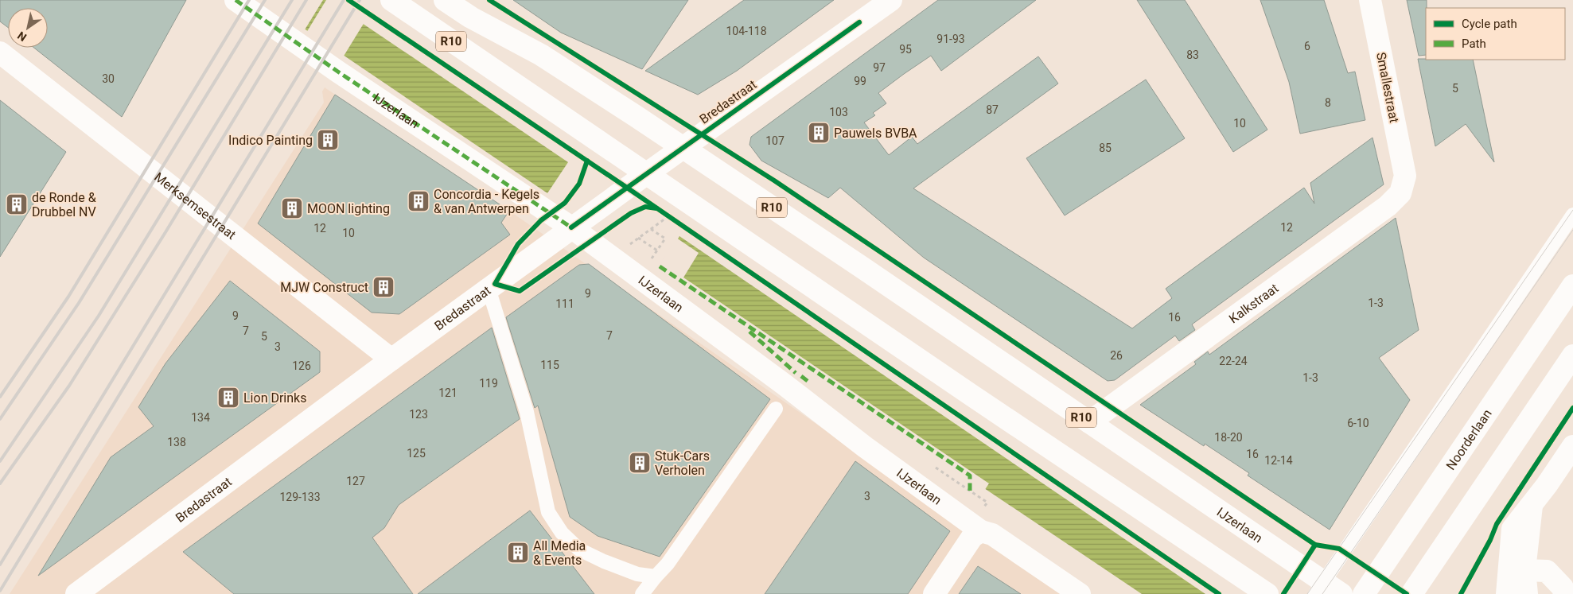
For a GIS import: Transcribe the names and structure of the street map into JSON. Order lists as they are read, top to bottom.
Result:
{
  "streets": {
    "street": [
      "R10",
      "Smallestraat",
      "Bredastraat",
      "IJzerlaan",
      "Merksemsestraat",
      "Kalkstraat",
      "Noorderlaan"
    ]
  },
  "crossings": [
    ["R10", "Bredastraat"],
    ["R10", "IJzerlaan"],
    ["Smallestraat", "Kalkstraat"],
    ["Bredastraat", "IJzerlaan"],
    ["Bredastraat", "Merksemsestraat"],
    ["IJzerlaan", "Kalkstraat"]
  ],
  "places": {
    "building": [
      "Pauwels BVBA",
      "Indico Painting",
      "Concordia - Kegels & van Antwerpen",
      "de Ronde & Drubbel NV",
      "MOON lighting",
      "MJW Construct",
      "Lion Drinks",
      "Stuk-Cars Verholen",
      "All Media & Events"
    ]
  },
  "house_numbers": [
    "104-118",
    "91-93",
    "6",
    "95",
    "83",
    "97",
    "30",
    "99",
    "5",
    "8",
    "87",
    "103",
    "10",
    "107",
    "85",
    "12",
    "12",
    "10",
    "9",
    "1-3",
    "111",
    "9",
    "16",
    "7",
    "7",
    "5",
    "3",
    "26",
    "22-24",
    "115",
    "126",
    "1-3",
    "119",
    "121",
    "123",
    "134",
    "6-10",
    "18-20",
    "138",
    "125",
    "16",
    "12-14",
    "127",
    "3",
    "129-133"
  ],
  "legend": ["Cycle path", "Path"],
  "north": "bottom left"
}
